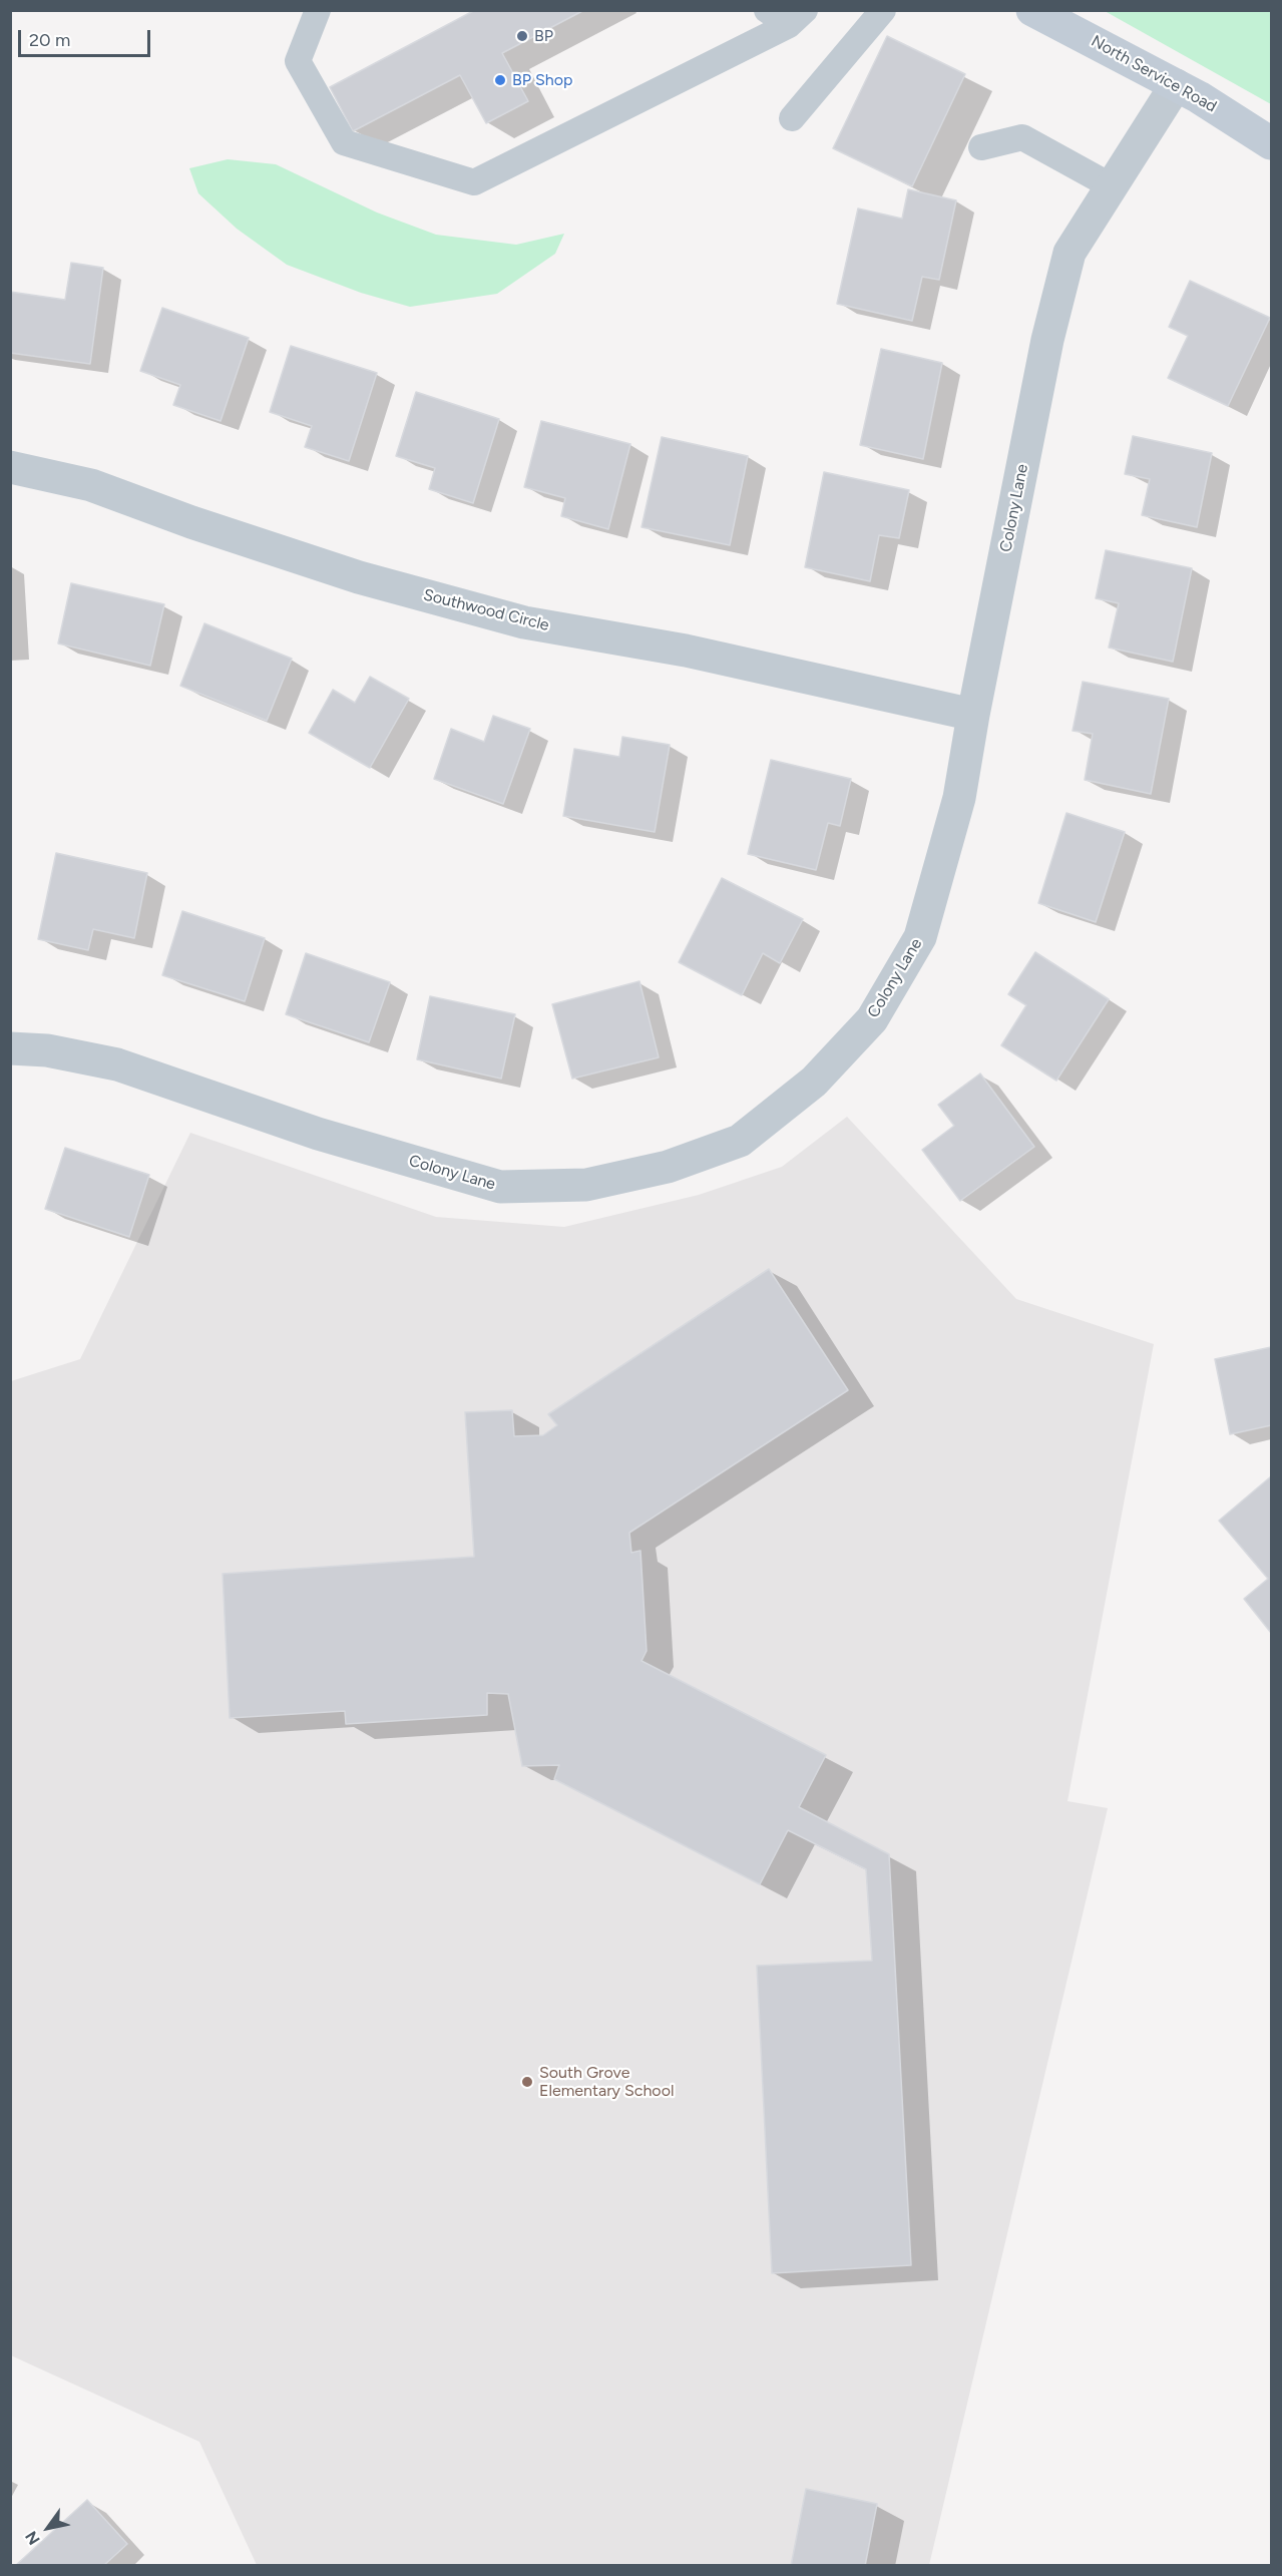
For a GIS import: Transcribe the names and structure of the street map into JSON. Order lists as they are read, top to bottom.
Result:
{
  "streets": {
    "main road": ["North Service Road"],
    "street": ["Colony Lane", "Southwood Circle"]
  },
  "crossings": [
    ["North Service Road", "Colony Lane"],
    ["Colony Lane", "Southwood Circle"]
  ],
  "places": ["BP", "BP Shop", "South Grove Elementary School"],
  "scale_bar": "20 m",
  "north": "bottom left"
}
